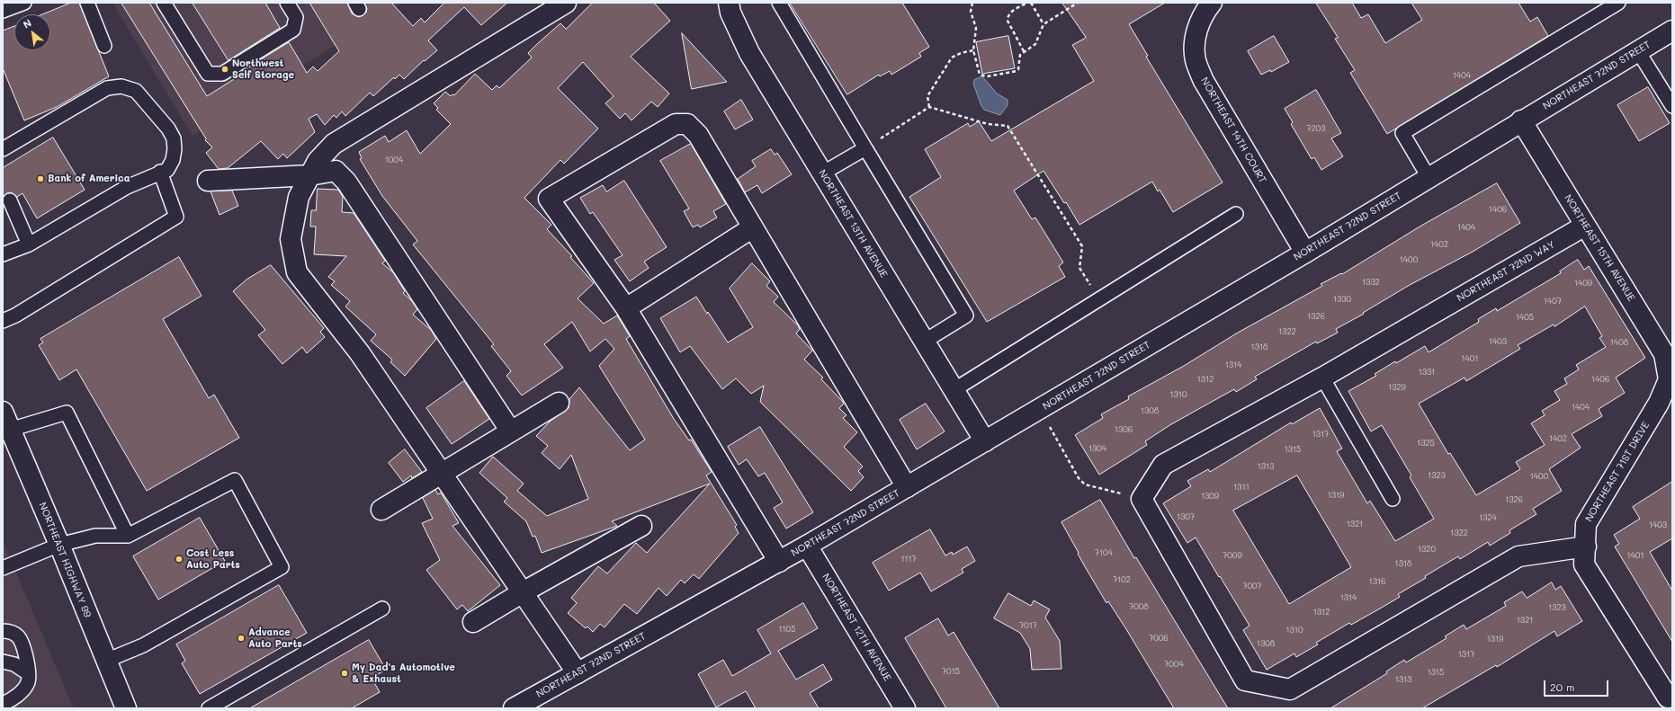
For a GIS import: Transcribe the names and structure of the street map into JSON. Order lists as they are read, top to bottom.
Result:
{
  "streets": {
    "street": [
      "NORTHEAST 72ND STREET",
      "NORTHEAST 14TH COURT",
      "NORTHEAST 13TH AVENUE",
      "NORTHEAST 15TH AVENUE",
      "NORTHEAST 72ND WAY",
      "NORTHEAST 71ST DRIVE",
      "NORTHEAST HIGHWAY 99",
      "NORTHEAST 12TH AVENUE"
    ]
  },
  "crossings": [
    ["NORTHEAST 72ND STREET", "NORTHEAST 14TH COURT"],
    ["NORTHEAST 72ND STREET", "NORTHEAST 13TH AVENUE"],
    ["NORTHEAST 72ND STREET", "NORTHEAST 15TH AVENUE"],
    ["NORTHEAST 72ND STREET", "NORTHEAST 12TH AVENUE"],
    ["NORTHEAST 15TH AVENUE", "NORTHEAST 72ND WAY"],
    ["NORTHEAST 15TH AVENUE", "NORTHEAST 71ST DRIVE"]
  ],
  "places": [
    "Northwest Self Storage",
    "Bank of America",
    "Cost Less Auto Parts",
    "Advance Auto Parts",
    "My Dad's Automotive & Exhaust"
  ],
  "house_numbers": [
    "1404",
    "7203",
    "1004",
    "1406",
    "1404",
    "1402",
    "1400",
    "1332",
    "1409",
    "1330",
    "1407",
    "1326",
    "1405",
    "1322",
    "1403",
    "1408",
    "1318",
    "1401",
    "1314",
    "1331",
    "1312",
    "1406",
    "1329",
    "1310",
    "1404",
    "1308",
    "1306",
    "1317",
    "1402",
    "1325",
    "1304",
    "1315",
    "1313",
    "1323",
    "1400",
    "1311",
    "1319",
    "1309",
    "1326",
    "1307",
    "1324",
    "1321",
    "1403",
    "1322",
    "1320",
    "7104",
    "7009",
    "1401",
    "1117",
    "1318",
    "7102",
    "1316",
    "7007",
    "1314",
    "7008",
    "1323",
    "1312",
    "1321",
    "7017",
    "1105",
    "1310",
    "7006",
    "1319",
    "1308",
    "1317",
    "7004",
    "7015",
    "1315",
    "1313"
  ],
  "scale_bar": "20 m",
  "north": "top left"
}
